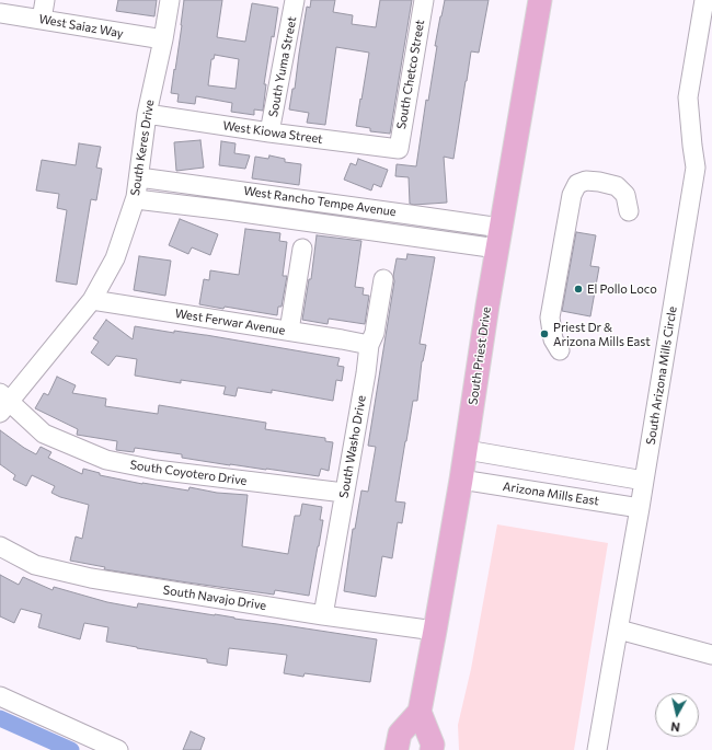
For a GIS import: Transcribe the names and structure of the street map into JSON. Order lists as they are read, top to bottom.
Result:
{
  "streets": {
    "main road": ["South Priest Drive"],
    "street": [
      "West Saiaz Way",
      "South Yuma Street",
      "South Chetco Street",
      "West Kiowa Street",
      "South Keres Drive",
      "West Rancho Tempe Avenue",
      "West Ferwar Avenue",
      "South Arizona Mills Circle",
      "South Washo Drive",
      "South Coyotero Drive",
      "Arizona Mills East",
      "South Navajo Drive"
    ]
  },
  "crossings": [
    ["West Saiaz Way", "South Keres Drive"],
    ["South Yuma Street", "West Kiowa Street"],
    ["South Chetco Street", "West Kiowa Street"],
    ["West Kiowa Street", "South Keres Drive"],
    ["South Keres Drive", "West Rancho Tempe Avenue"],
    ["South Keres Drive", "West Ferwar Avenue"],
    ["South Keres Drive", "South Coyotero Drive"],
    ["West Rancho Tempe Avenue", "South Priest Drive"],
    ["West Ferwar Avenue", "South Washo Drive"],
    ["South Priest Drive", "Arizona Mills East"],
    ["South Priest Drive", "South Navajo Drive"],
    ["South Arizona Mills Circle", "Arizona Mills East"],
    ["South Washo Drive", "South Coyotero Drive"],
    ["South Washo Drive", "South Navajo Drive"]
  ],
  "places": ["El Pollo Loco", "Priest Dr & Arizona Mills East"],
  "north": "bottom"
}
